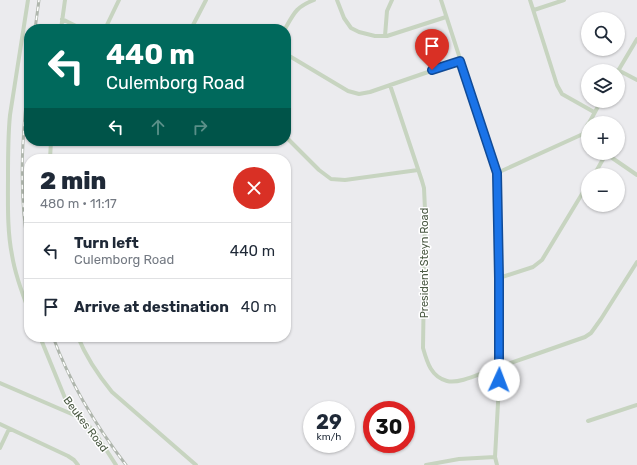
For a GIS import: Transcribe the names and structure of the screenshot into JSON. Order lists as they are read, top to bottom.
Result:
{
  "streets": {
    "street": ["President Steyn Road", "Beukes Road"]
  },
  "page": {
    "map_buttons": ["+", "−"],
    "turn": ["440 m", "Culemborg Road"],
    "heading": ["2 min", "480 m · 11:17"],
    "list": [
      {
        "name": "Turn left",
        "note": "Culemborg Road",
        "value": "440 m"
      },
      {
        "name": "Arrive at destination",
        "value": "40 m"
      }
    ],
    "speed": "29 km/h",
    "limit": "30"
  }
}
